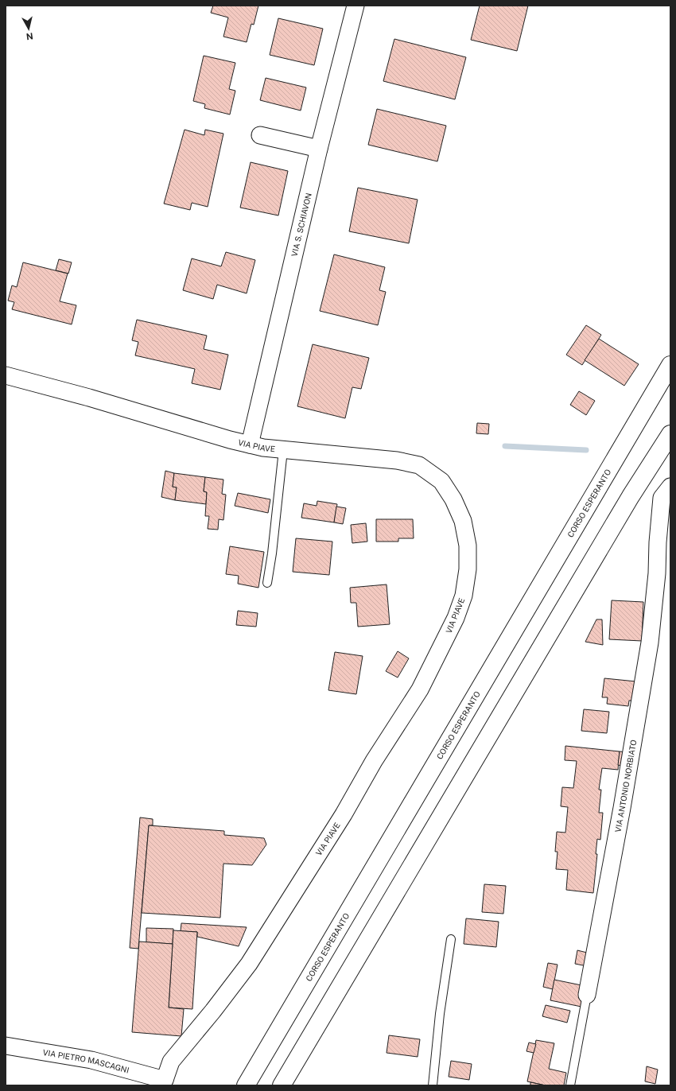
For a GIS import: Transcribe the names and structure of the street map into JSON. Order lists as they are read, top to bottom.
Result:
{
  "streets": {
    "highway": ["CORSO ESPERANTO"],
    "street": [
      "VIA S. SCHIAVON",
      "VIA PIAVE",
      "VIA ANTONIO NORBIATO",
      "VIA PIETRO MASCAGNI"
    ]
  },
  "crossings": [
    ["VIA S. SCHIAVON", "VIA PIAVE"],
    ["VIA PIAVE", "VIA PIETRO MASCAGNI"]
  ],
  "north": "bottom"
}
